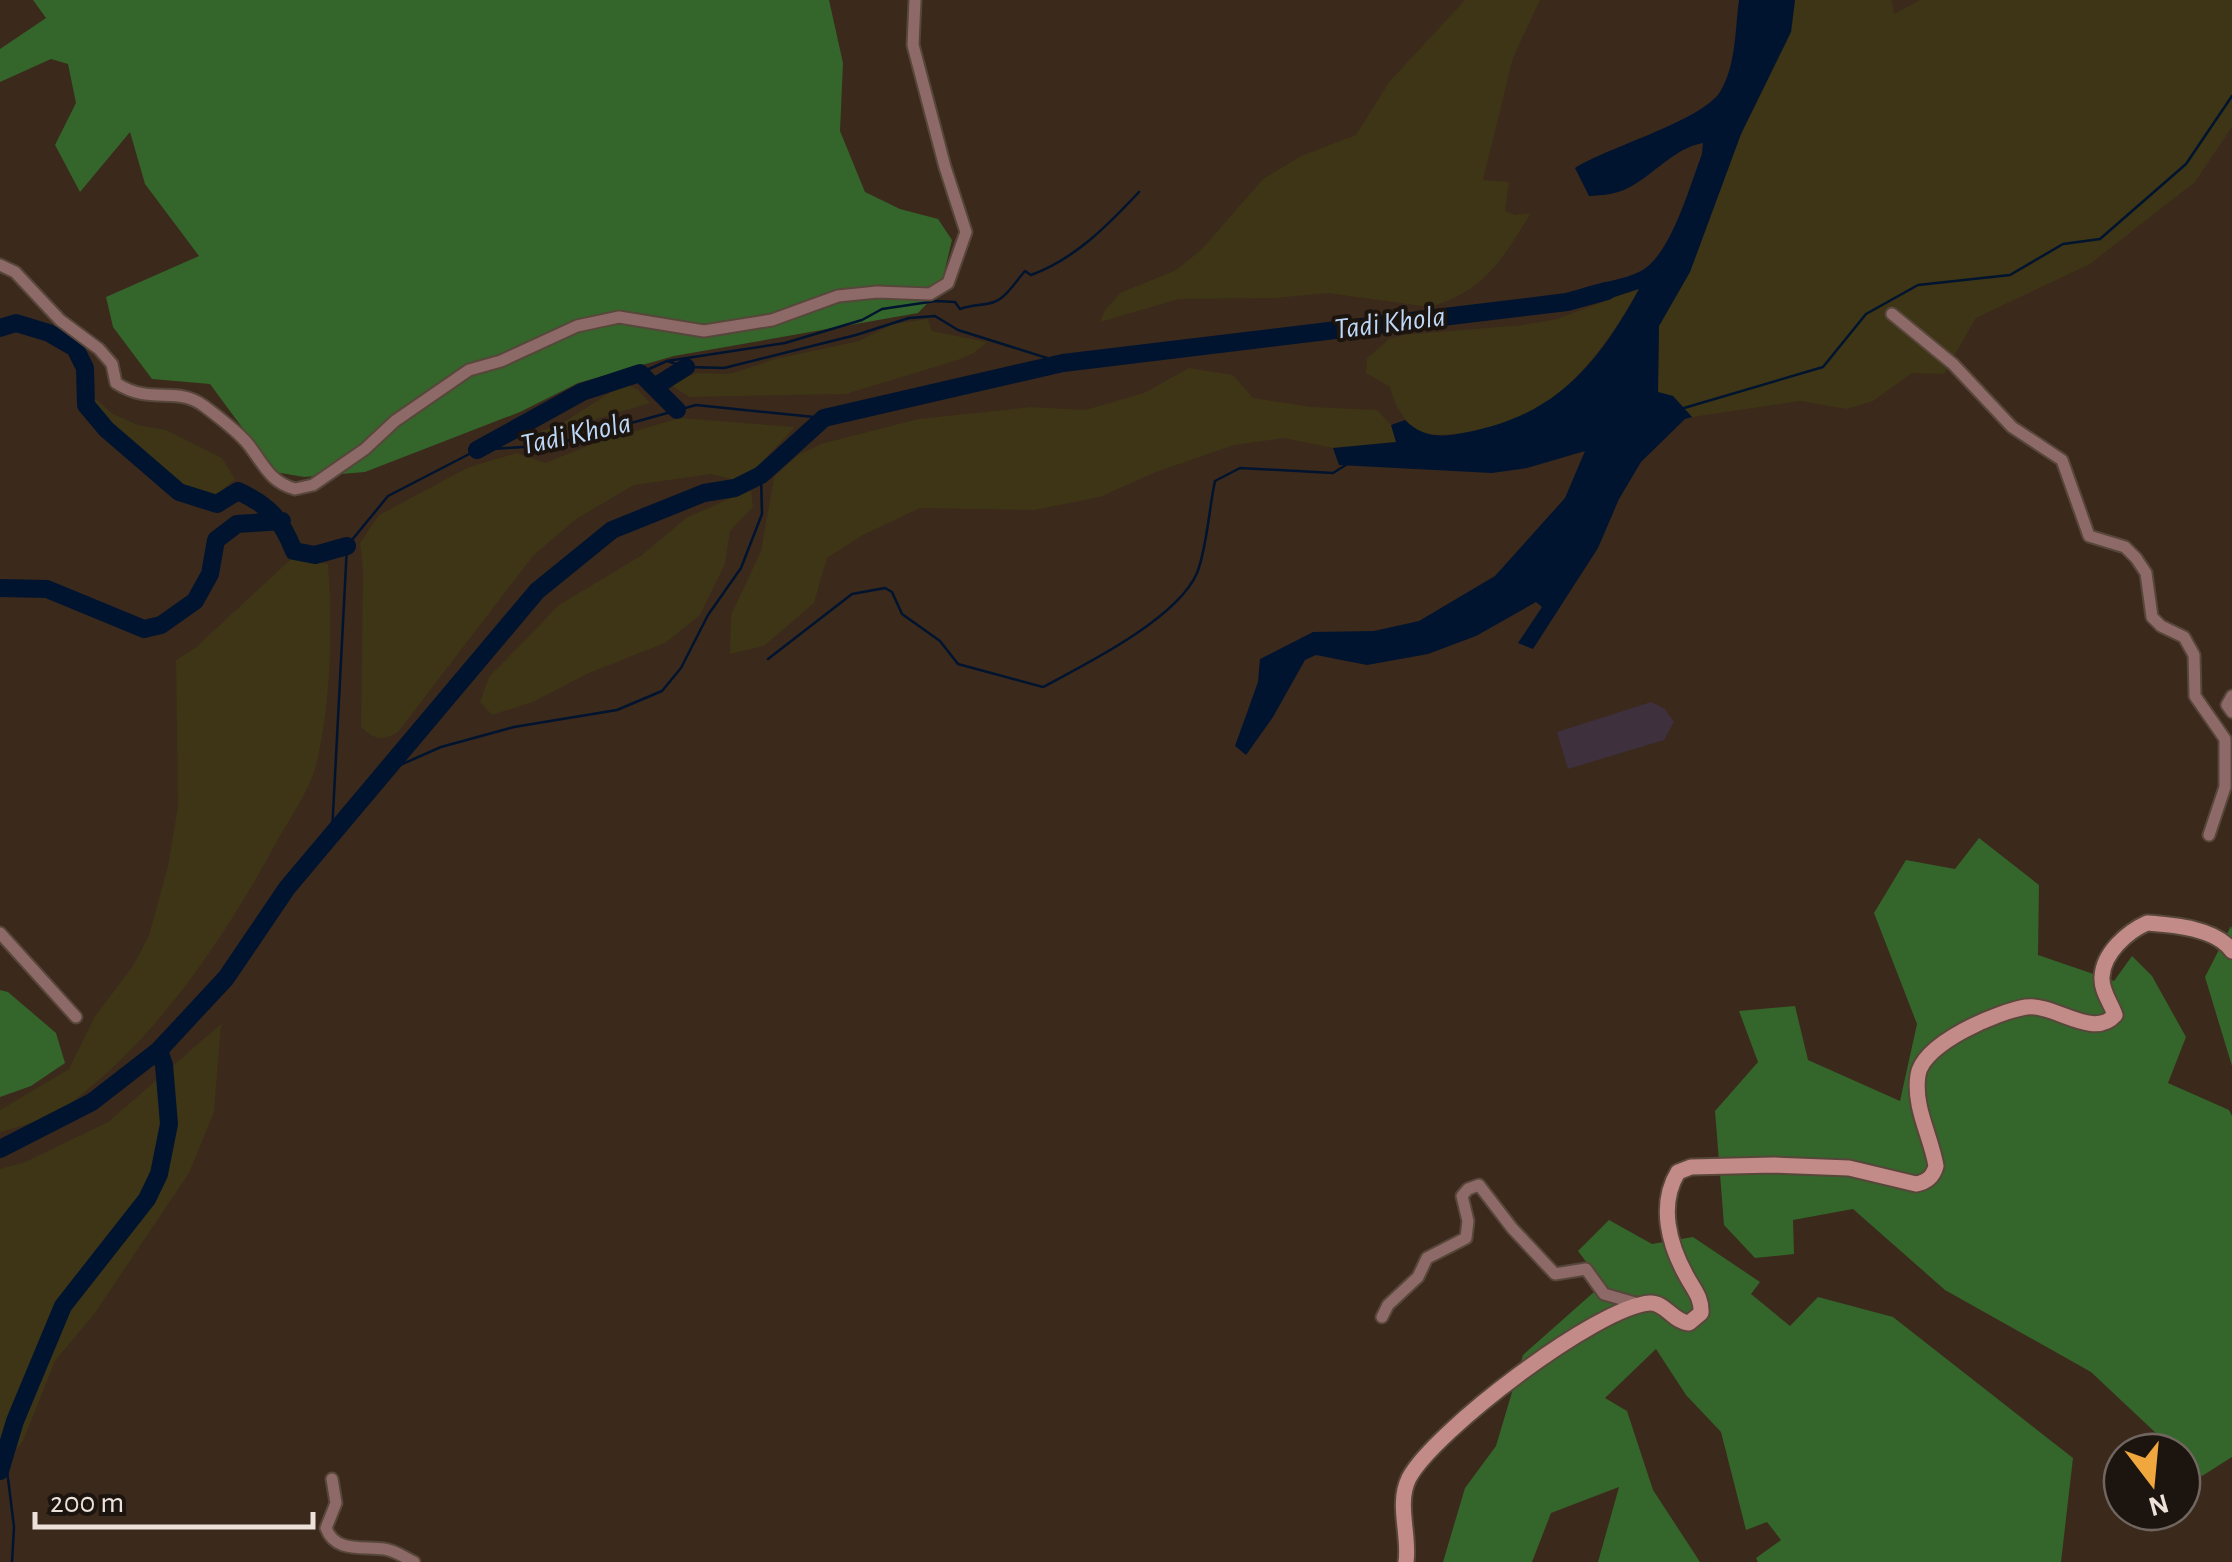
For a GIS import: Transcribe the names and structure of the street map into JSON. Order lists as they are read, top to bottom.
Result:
{
  "water": ["Tadi Khola"],
  "scale_bar": "200 m",
  "north": "bottom"
}
